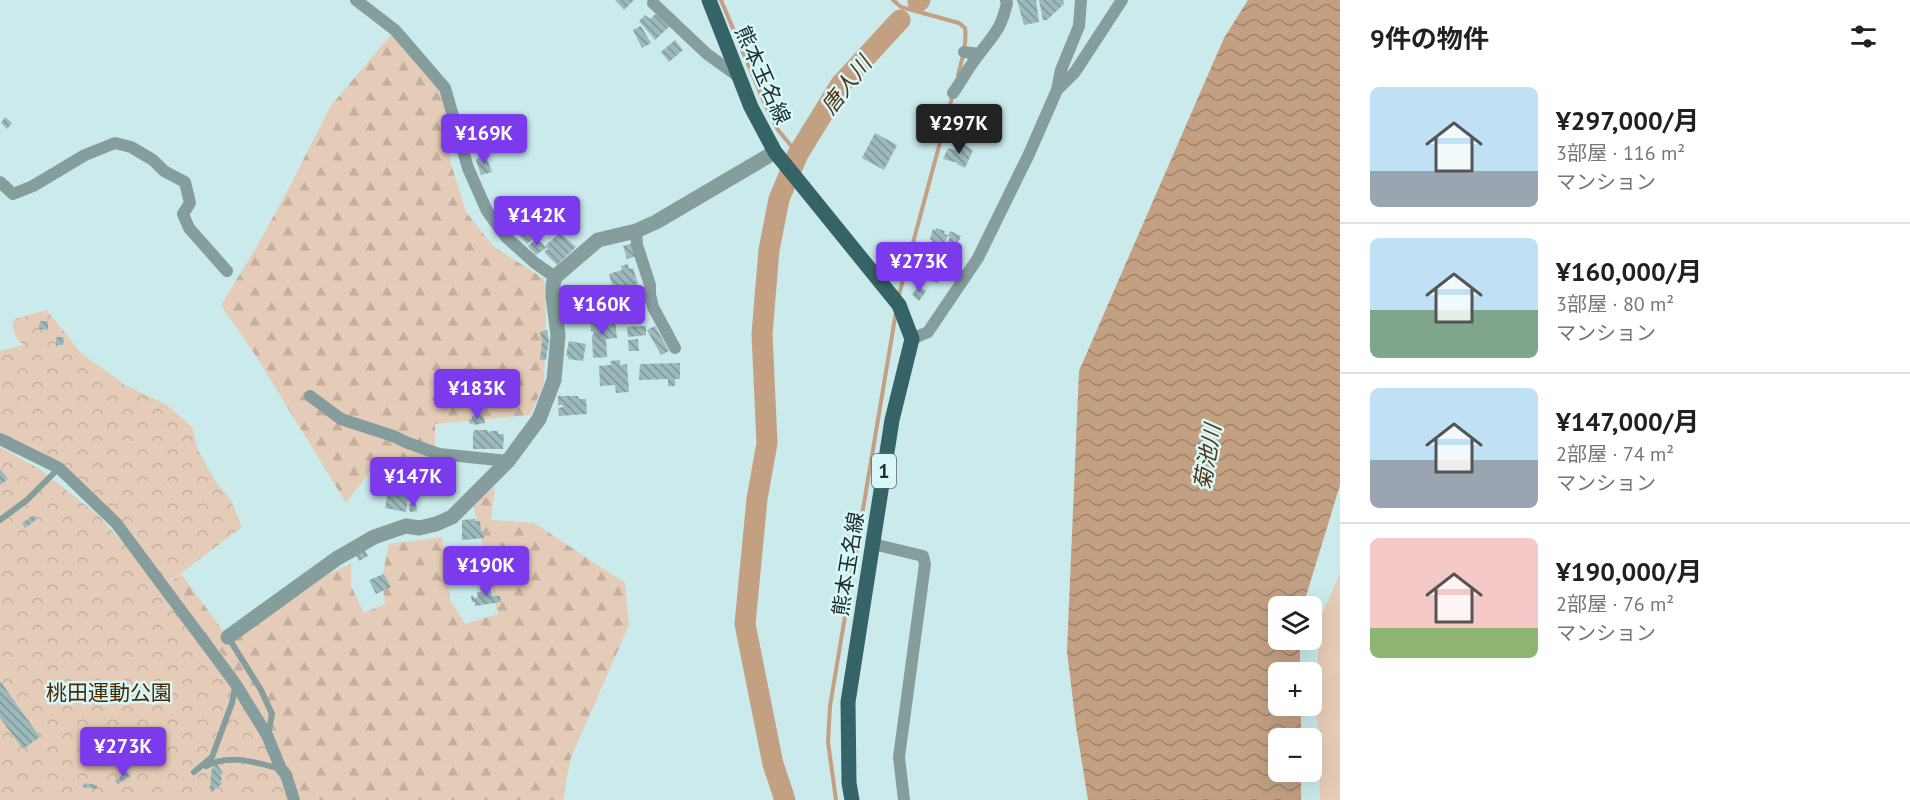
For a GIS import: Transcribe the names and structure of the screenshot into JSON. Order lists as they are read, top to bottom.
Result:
{
  "streets": {
    "main road": ["熊本玉名線", "1"]
  },
  "water": ["唐人川", "菊池川"],
  "parks": ["桃田運動公園"],
  "page": {
    "heading": "9件の物件",
    "list": [
      {
        "name": "¥297,000/月",
        "note": "3部屋 · 116 m² · マンション"
      },
      {
        "name": "¥160,000/月",
        "note": "3部屋 · 80 m² · マンション"
      },
      {
        "name": "¥147,000/月",
        "note": "2部屋 · 74 m² · マンション"
      },
      {
        "name": "¥190,000/月",
        "note": "2部屋 · 76 m² · マンション"
      }
    ],
    "price": [
      "¥297K",
      "¥169K",
      "¥142K",
      "¥273K",
      "¥160K",
      "¥183K",
      "¥147K",
      "¥190K",
      "¥273K"
    ],
    "map_buttons": ["+", "−"]
  }
}
